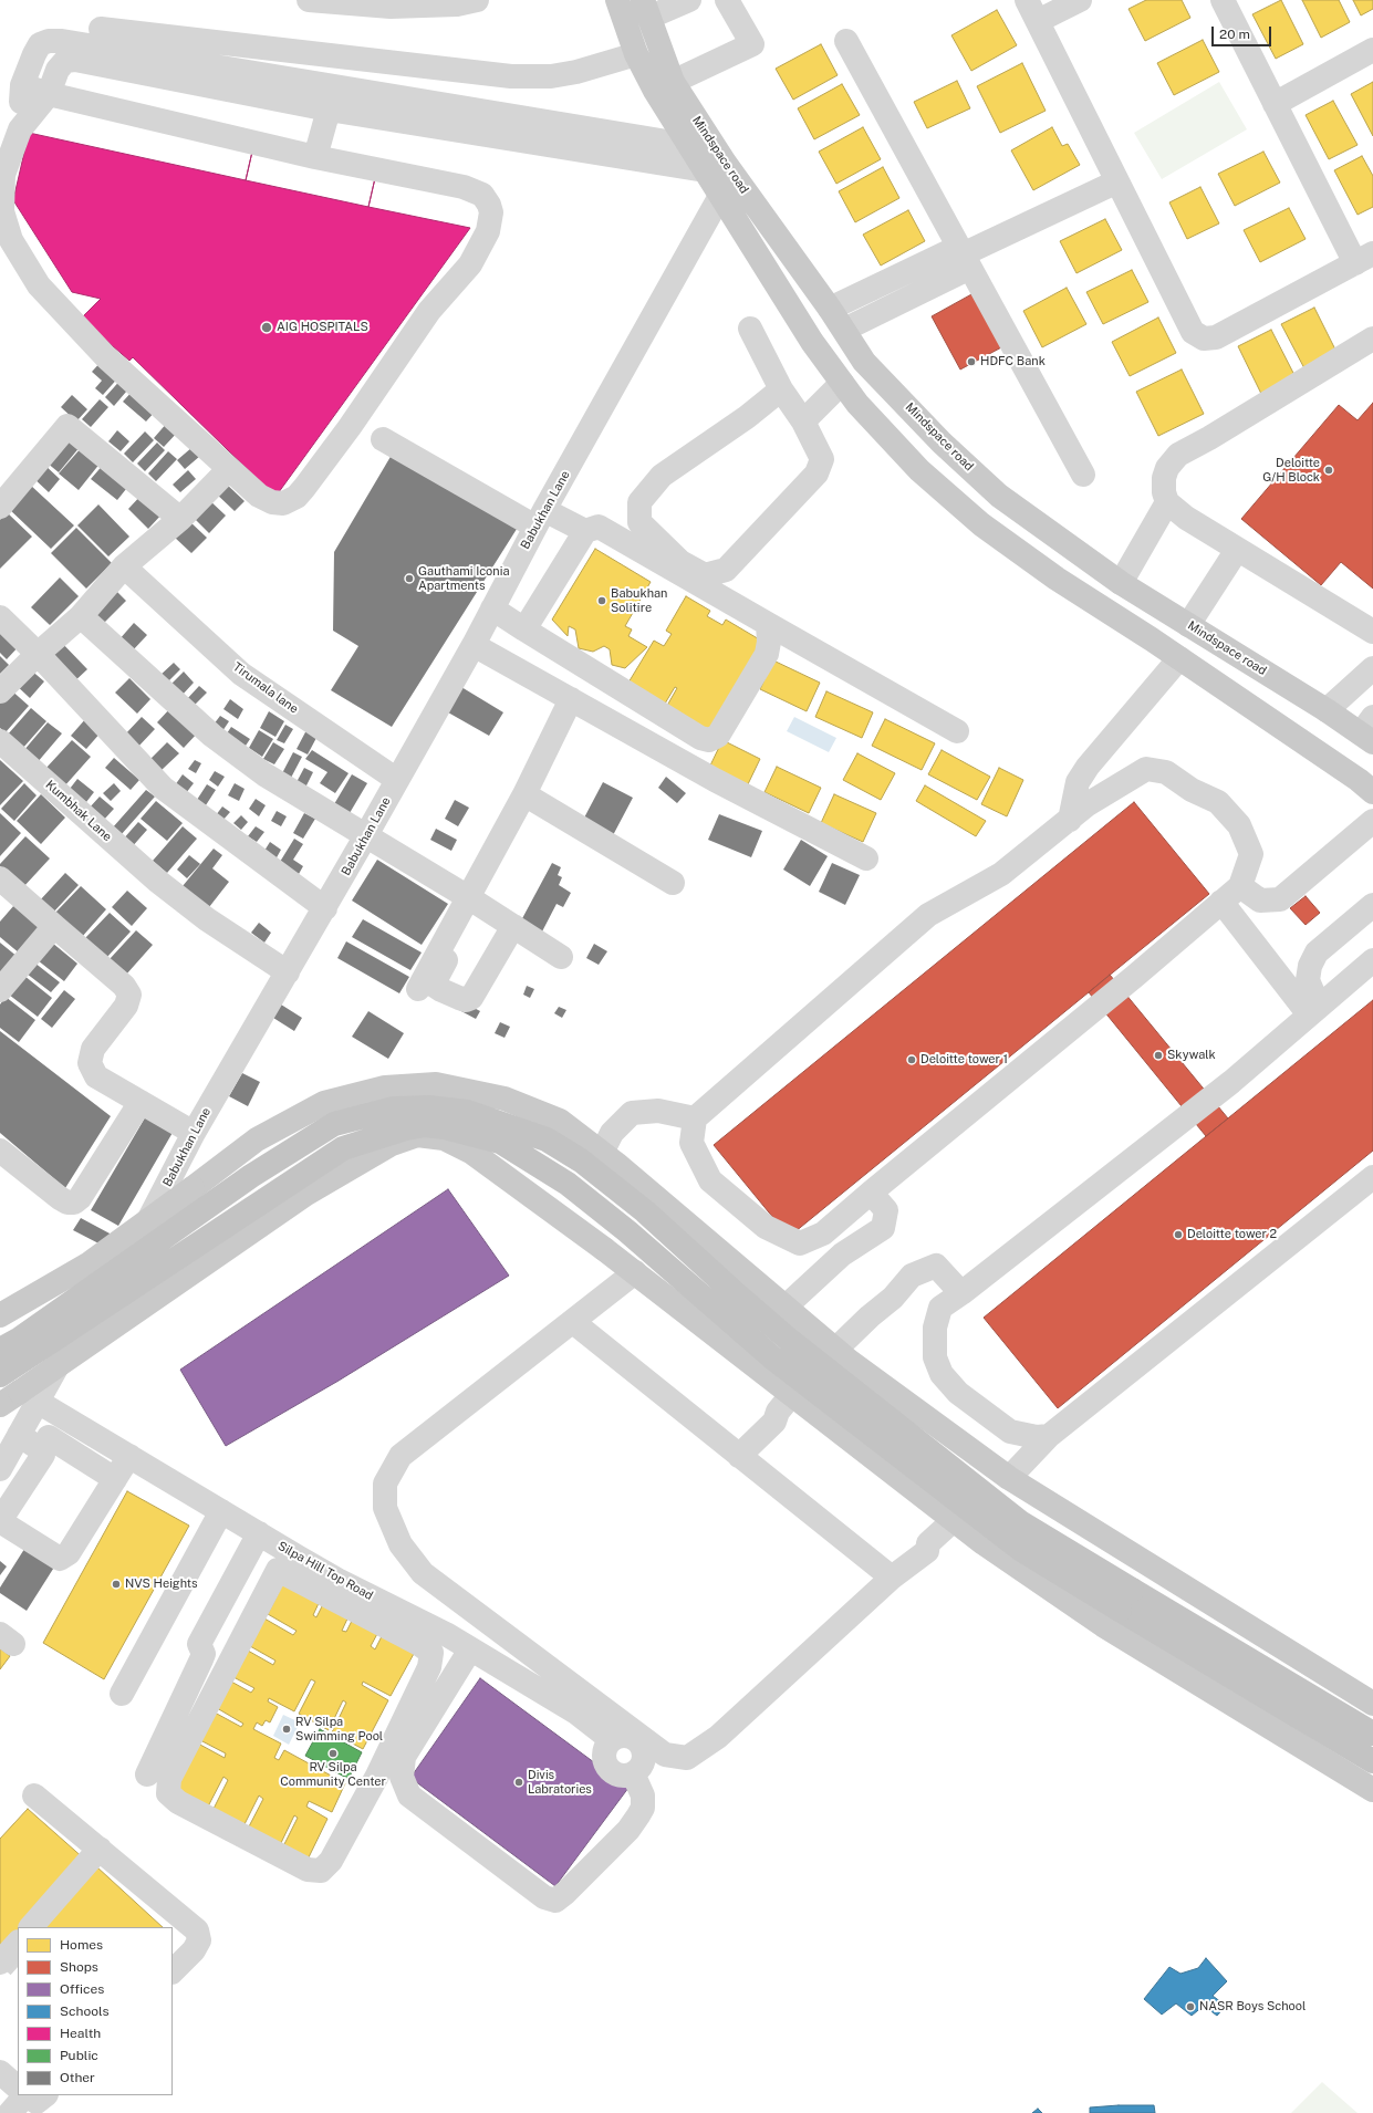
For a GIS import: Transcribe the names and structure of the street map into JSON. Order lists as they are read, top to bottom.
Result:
{
  "streets": {
    "main road": ["Mindspace road"],
    "street": [
      "Babukhan Lane",
      "Tirumala lane",
      "Kumbhak Lane",
      "Silpa Hill Top Road"
    ]
  },
  "crossings": [
    ["Mindspace road", "Babukhan Lane"],
    ["Babukhan Lane", "Tirumala lane"],
    ["Babukhan Lane", "Kumbhak Lane"],
    ["Babukhan Lane", "Silpa Hill Top Road"]
  ],
  "places": [
    "AIG HOSPITALS",
    "HDFC Bank",
    "Deloitte G/H Block",
    "Gauthami Iconia Apartments",
    "Babukhan Solitire",
    "Skywalk",
    "Deloitte tower 1",
    "Deloitte tower 2",
    "NVS Heights",
    "RV Silpa Swimming Pool",
    "RV Silpa Community Center",
    "Divis Labratories",
    "NASR Boys School"
  ],
  "legend": [
    "Homes",
    "Shops",
    "Offices",
    "Schools",
    "Health",
    "Public",
    "Other"
  ],
  "scale_bar": "20 m"
}
